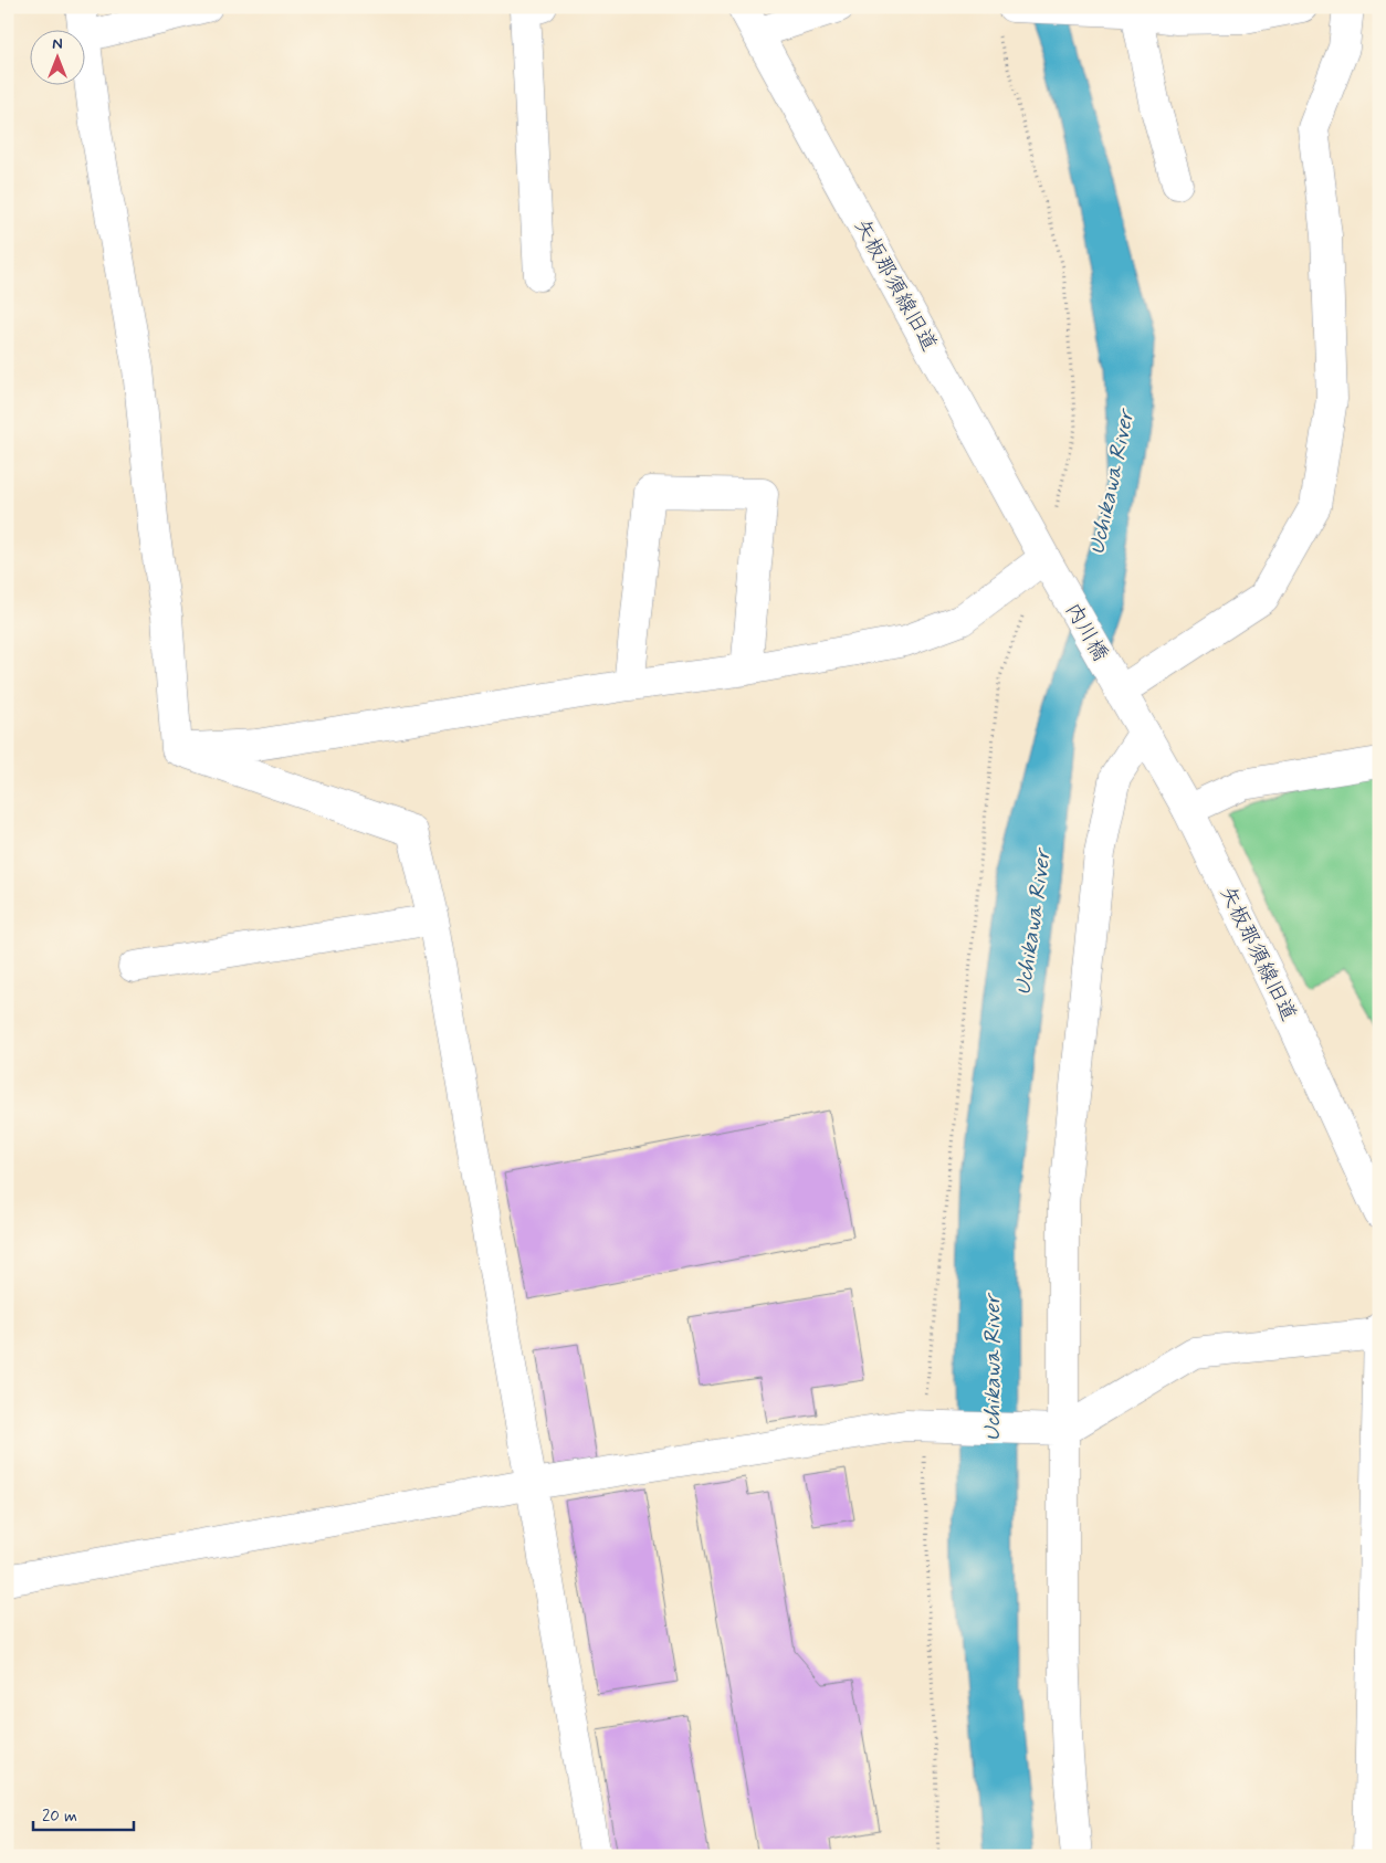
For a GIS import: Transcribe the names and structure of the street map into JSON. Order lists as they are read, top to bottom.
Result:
{
  "streets": {
    "street": ["矢板那須線旧道", "内川橋"]
  },
  "crossings": [
    ["矢板那須線旧道", "内川橋"]
  ],
  "water": ["Uchikawa River"],
  "scale_bar": "20 m",
  "north": "top"
}
